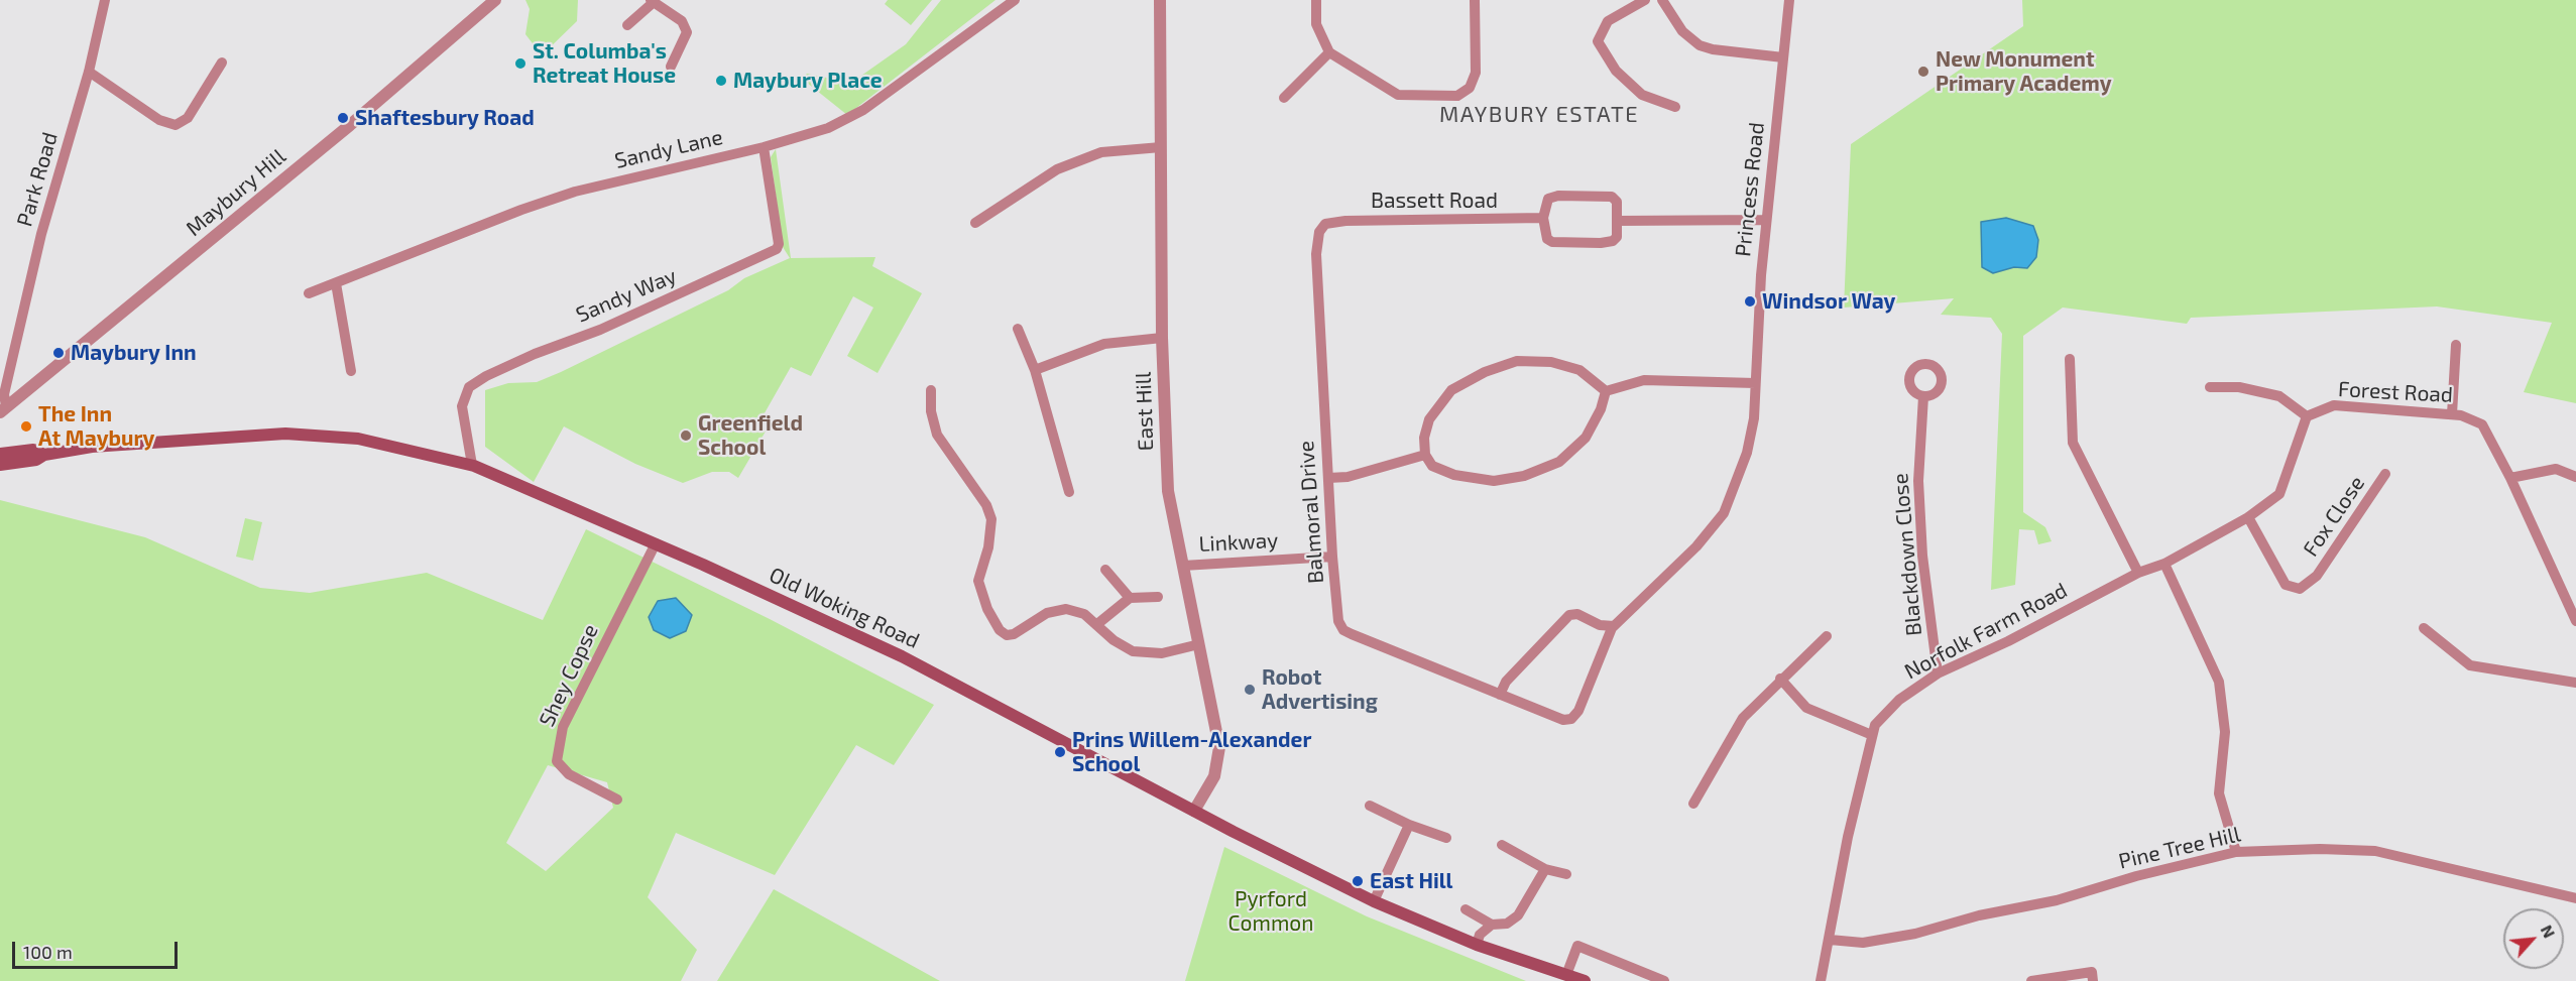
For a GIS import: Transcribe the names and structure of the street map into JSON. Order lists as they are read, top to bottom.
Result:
{
  "streets": {
    "main road": ["Old Woking Road"],
    "street": [
      "Sandy Lane",
      "Park Road",
      "Princess Road",
      "Maybury Hill",
      "Bassett Road",
      "Sandy Way",
      "Forest Road",
      "East Hill",
      "Balmoral Drive",
      "Fox Close",
      "Linkway",
      "Blackdown Close",
      "Norfolk Farm Road",
      "Shey Copse",
      "Pine Tree Hill"
    ]
  },
  "crossings": [
    ["Sandy Lane", "Sandy Way"],
    ["Park Road", "Maybury Hill"],
    ["Princess Road", "Balmoral Drive"],
    ["Bassett Road", "Balmoral Drive"],
    ["Sandy Way", "Old Woking Road"],
    ["Forest Road", "Norfolk Farm Road"],
    ["East Hill", "Linkway"],
    ["East Hill", "Old Woking Road"],
    ["Balmoral Drive", "Linkway"],
    ["Fox Close", "Norfolk Farm Road"],
    ["Blackdown Close", "Norfolk Farm Road"],
    ["Old Woking Road", "Shey Copse"],
    ["Norfolk Farm Road", "Pine Tree Hill"]
  ],
  "districts": ["MAYBURY ESTATE"],
  "parks": ["Pyrford Common"],
  "places": [
    "St. Columba's Retreat House",
    "New Monument Primary Academy",
    "Maybury Place",
    "Shaftesbury Road",
    "Windsor Way",
    "Maybury Inn",
    "The Inn At Maybury",
    "Greenfield School",
    "Robot Advertising",
    "Prins Willem-Alexander School",
    "East Hill"
  ],
  "scale_bar": "100 m",
  "north": "top right"
}
